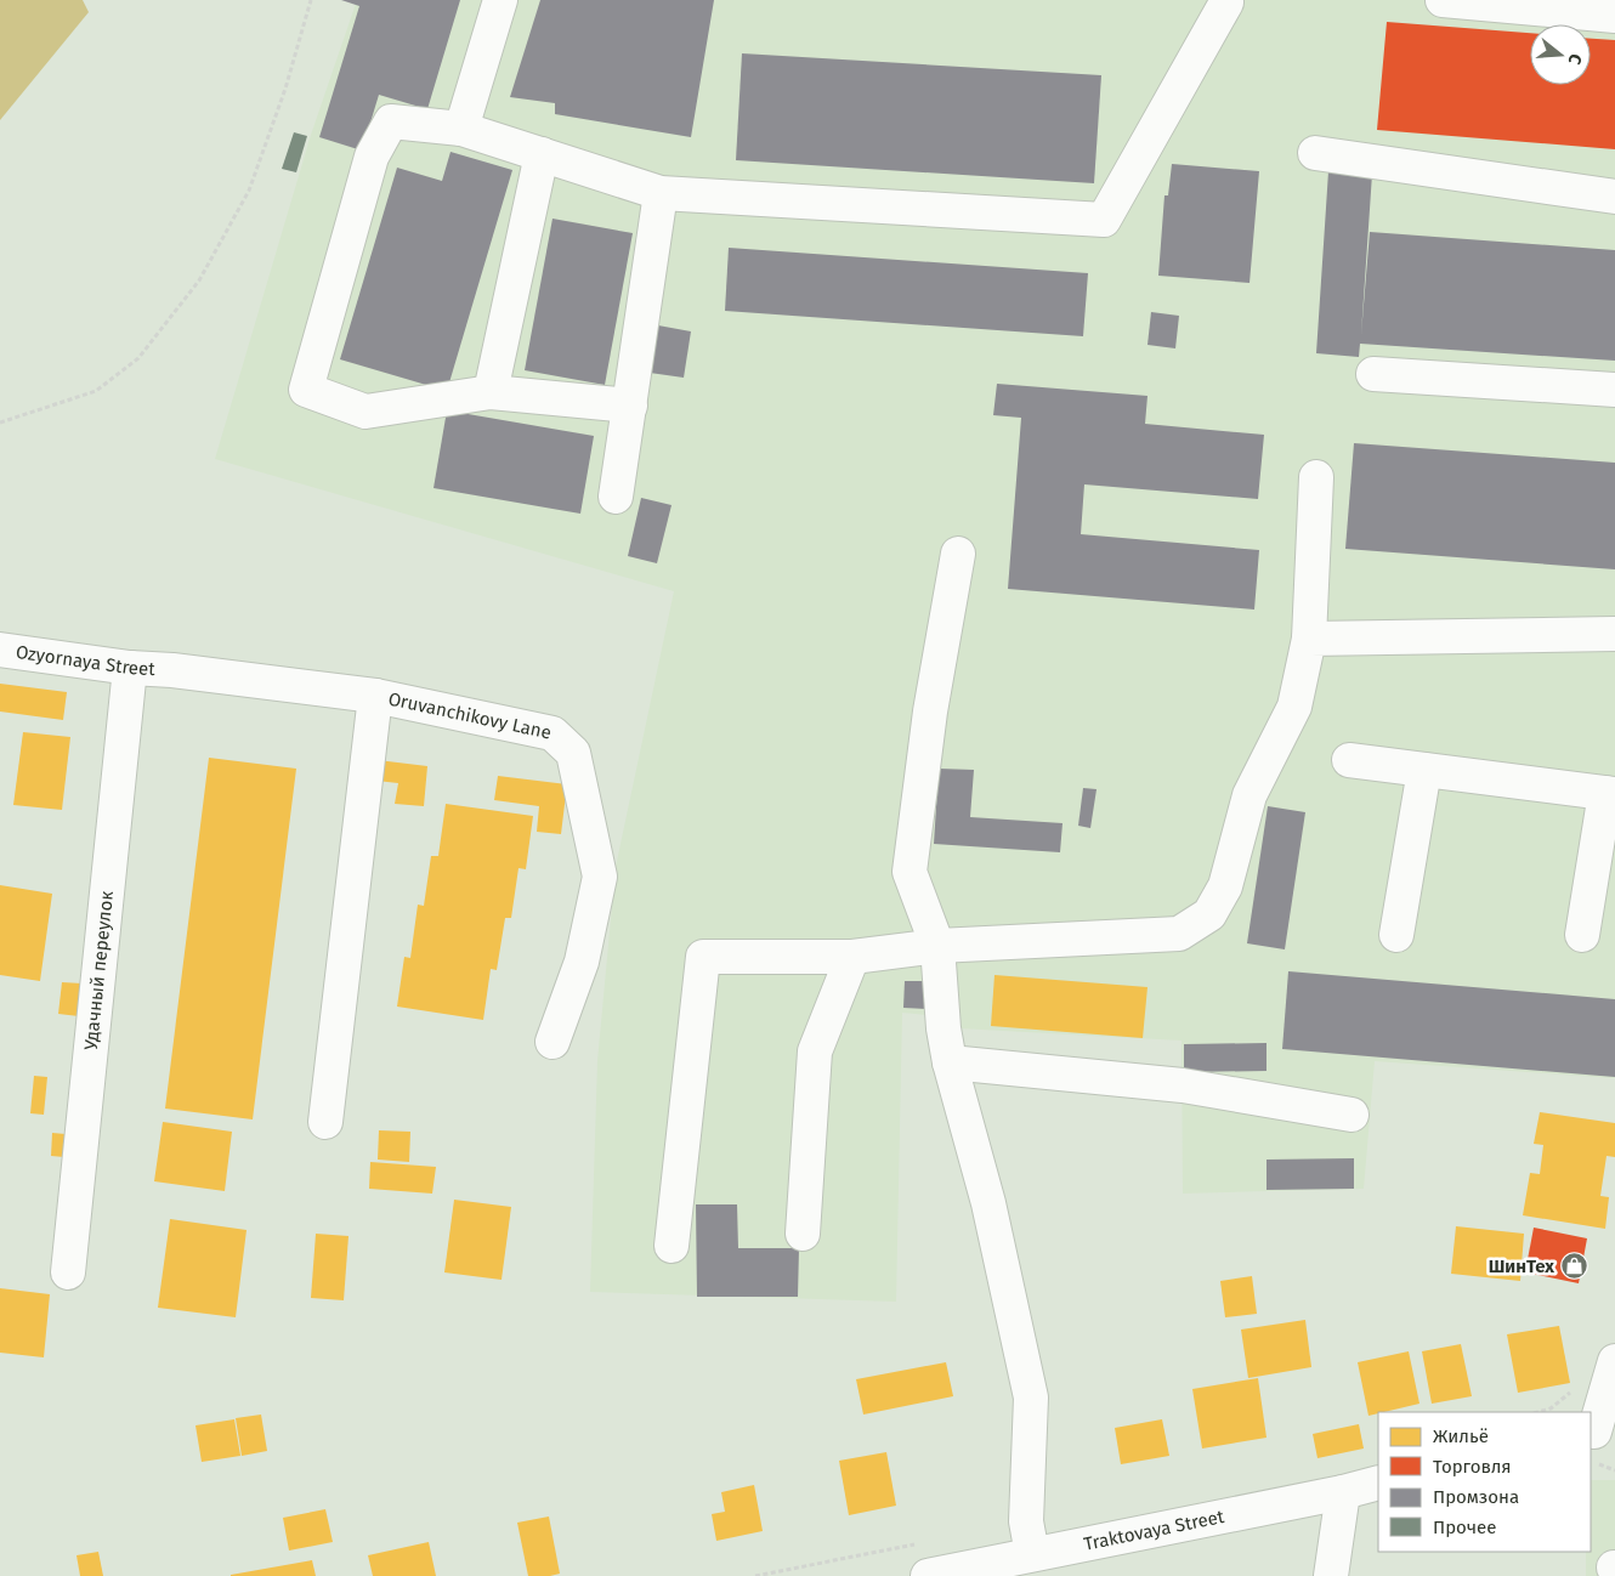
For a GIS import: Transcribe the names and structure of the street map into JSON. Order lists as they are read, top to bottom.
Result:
{
  "streets": {
    "street": [
      "Ozyornaya Street",
      "Oruvanchikovy Lane",
      "Удачный переулок",
      "Traktovaya Street"
    ]
  },
  "crossings": [
    ["Ozyornaya Street", "Oruvanchikovy Lane"],
    ["Ozyornaya Street", "Удачный переулок"]
  ],
  "places": {
    "shop": ["ШинТех"]
  },
  "legend": [
    "Жильё",
    "Торговля",
    "Промзона",
    "Прочее"
  ],
  "north": "right"
}
